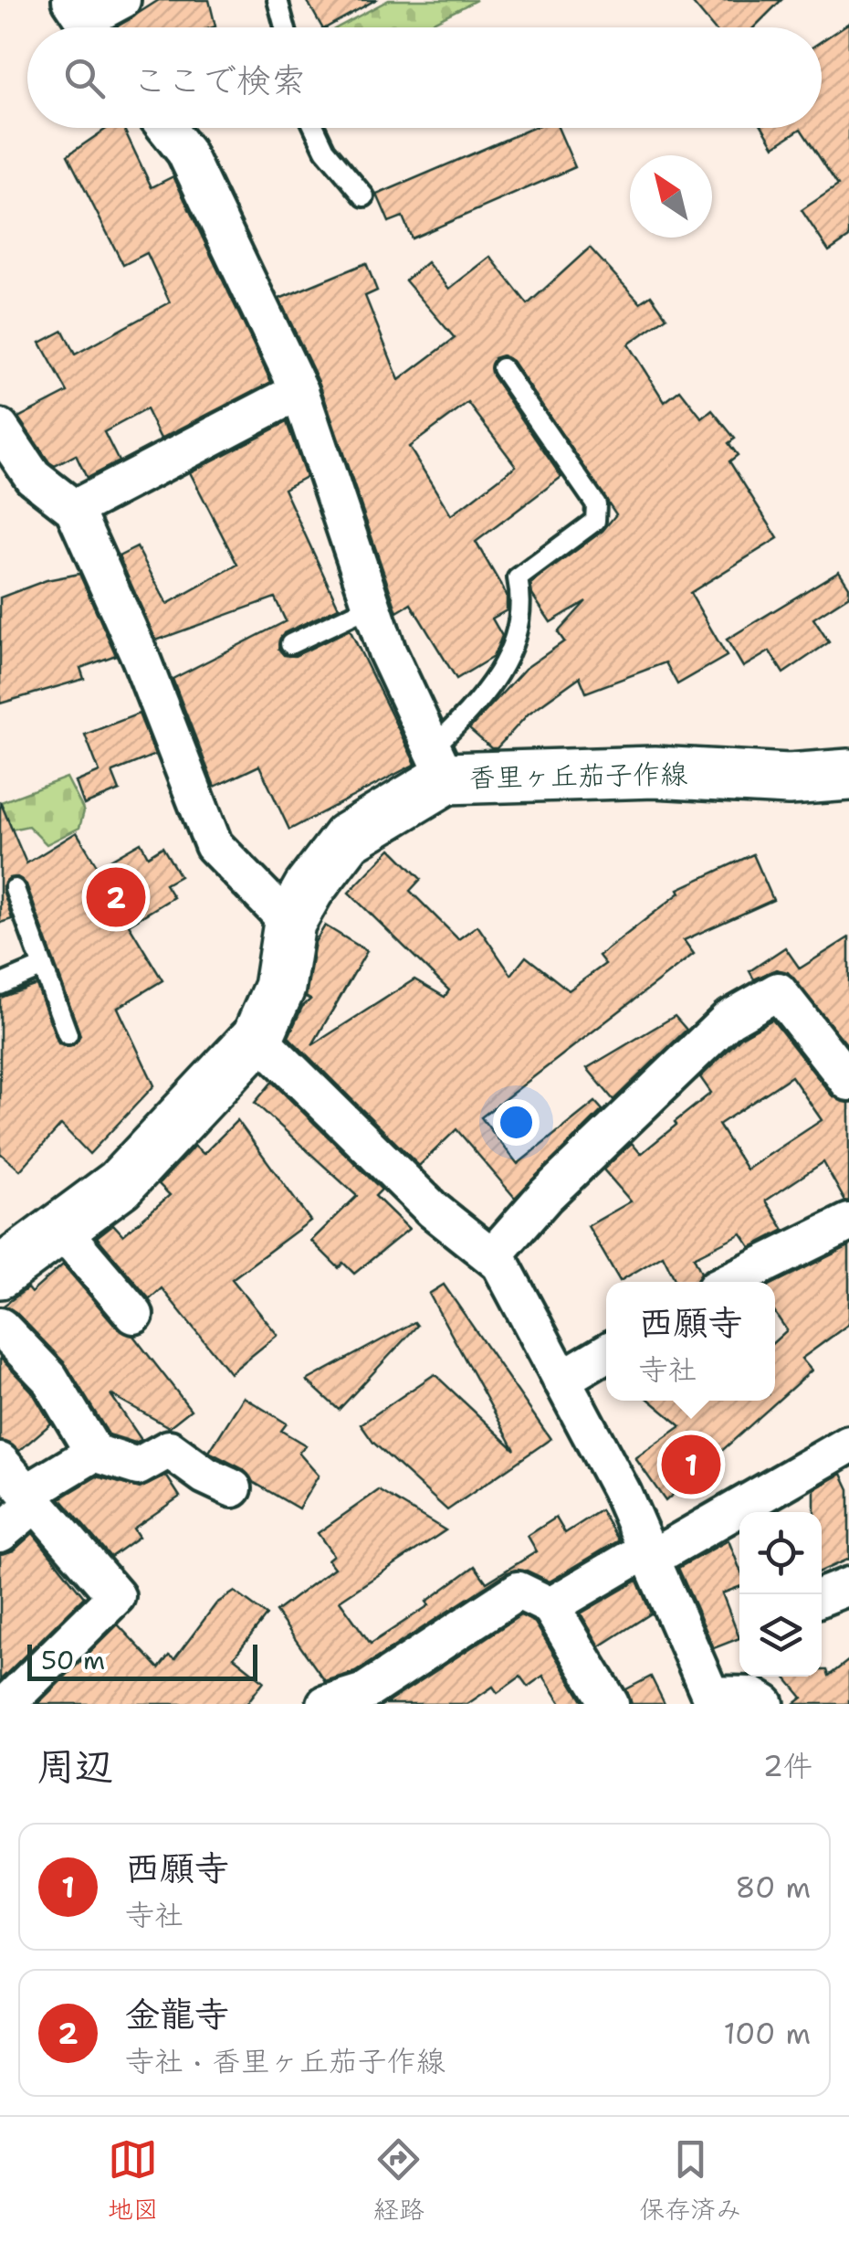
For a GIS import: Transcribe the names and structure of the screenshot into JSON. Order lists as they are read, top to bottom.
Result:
{
  "streets": {
    "street": ["香里ヶ丘茄子作線"]
  },
  "scale_bar": "50 m",
  "north": "top left",
  "page": {
    "search": "ここで検索",
    "pins": ["2", "1"],
    "popup": ["西願寺", "寺社"],
    "scale": "50 m",
    "heading": ["周辺", "2件"],
    "list": [
      {
        "mark": "1",
        "name": "西願寺",
        "note": "寺社",
        "value": "80 m"
      },
      {
        "mark": "2",
        "name": "金龍寺",
        "note": "寺社 · 香里ヶ丘茄子作線",
        "value": "100 m"
      }
    ],
    "nav": ["地図", "経路", "保存済み"]
  }
}
